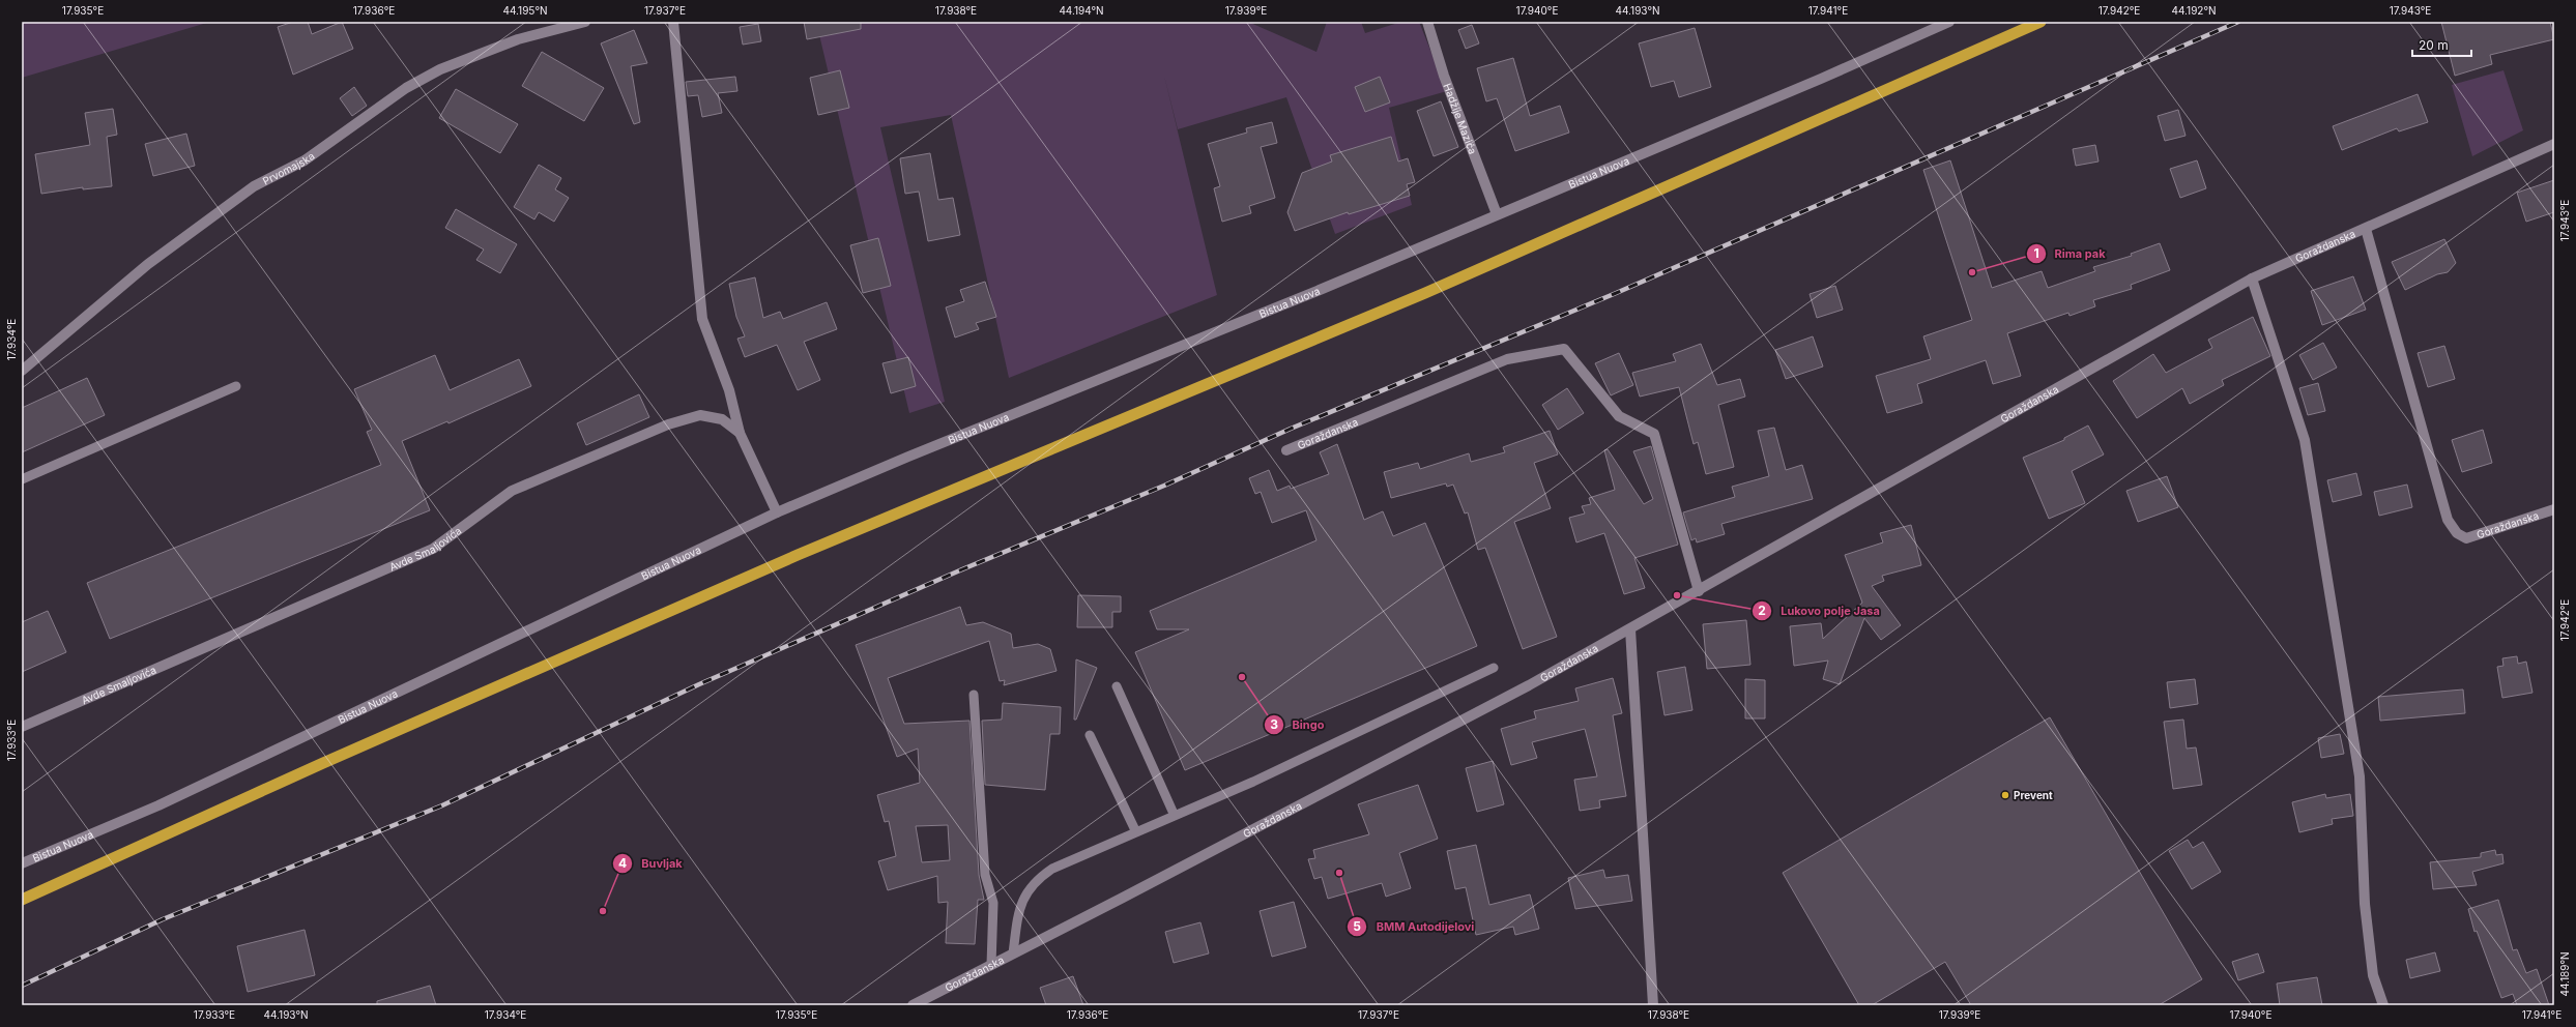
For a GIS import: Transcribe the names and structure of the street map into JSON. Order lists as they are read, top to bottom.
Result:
{
  "streets": {
    "street": [
      "Hadžije Mazića",
      "Prvomajska",
      "Bistua Nuova",
      "Goraždanska",
      "Avde Smaljovića"
    ]
  },
  "crossings": [
    ["Hadžije Mazića", "Bistua Nuova"],
    ["Bistua Nuova", "Avde Smaljovića"]
  ],
  "places": [
    "Rima pak",
    "Lukovo polje Jasa",
    "Bingo",
    "Prevent",
    "BMM Autodijelovi",
    "Buvljak"
  ],
  "scale_bar": "20 m",
  "coordinates": [
    "17.935°E",
    "17.936°E",
    "44.195°N",
    "17.937°E",
    "17.938°E",
    "44.194°N",
    "17.939°E",
    "17.940°E",
    "44.193°N",
    "17.941°E",
    "17.942°E",
    "44.192°N",
    "17.943°E",
    "17.934°E",
    "17.933°E",
    "44.189°N"
  ]
}
